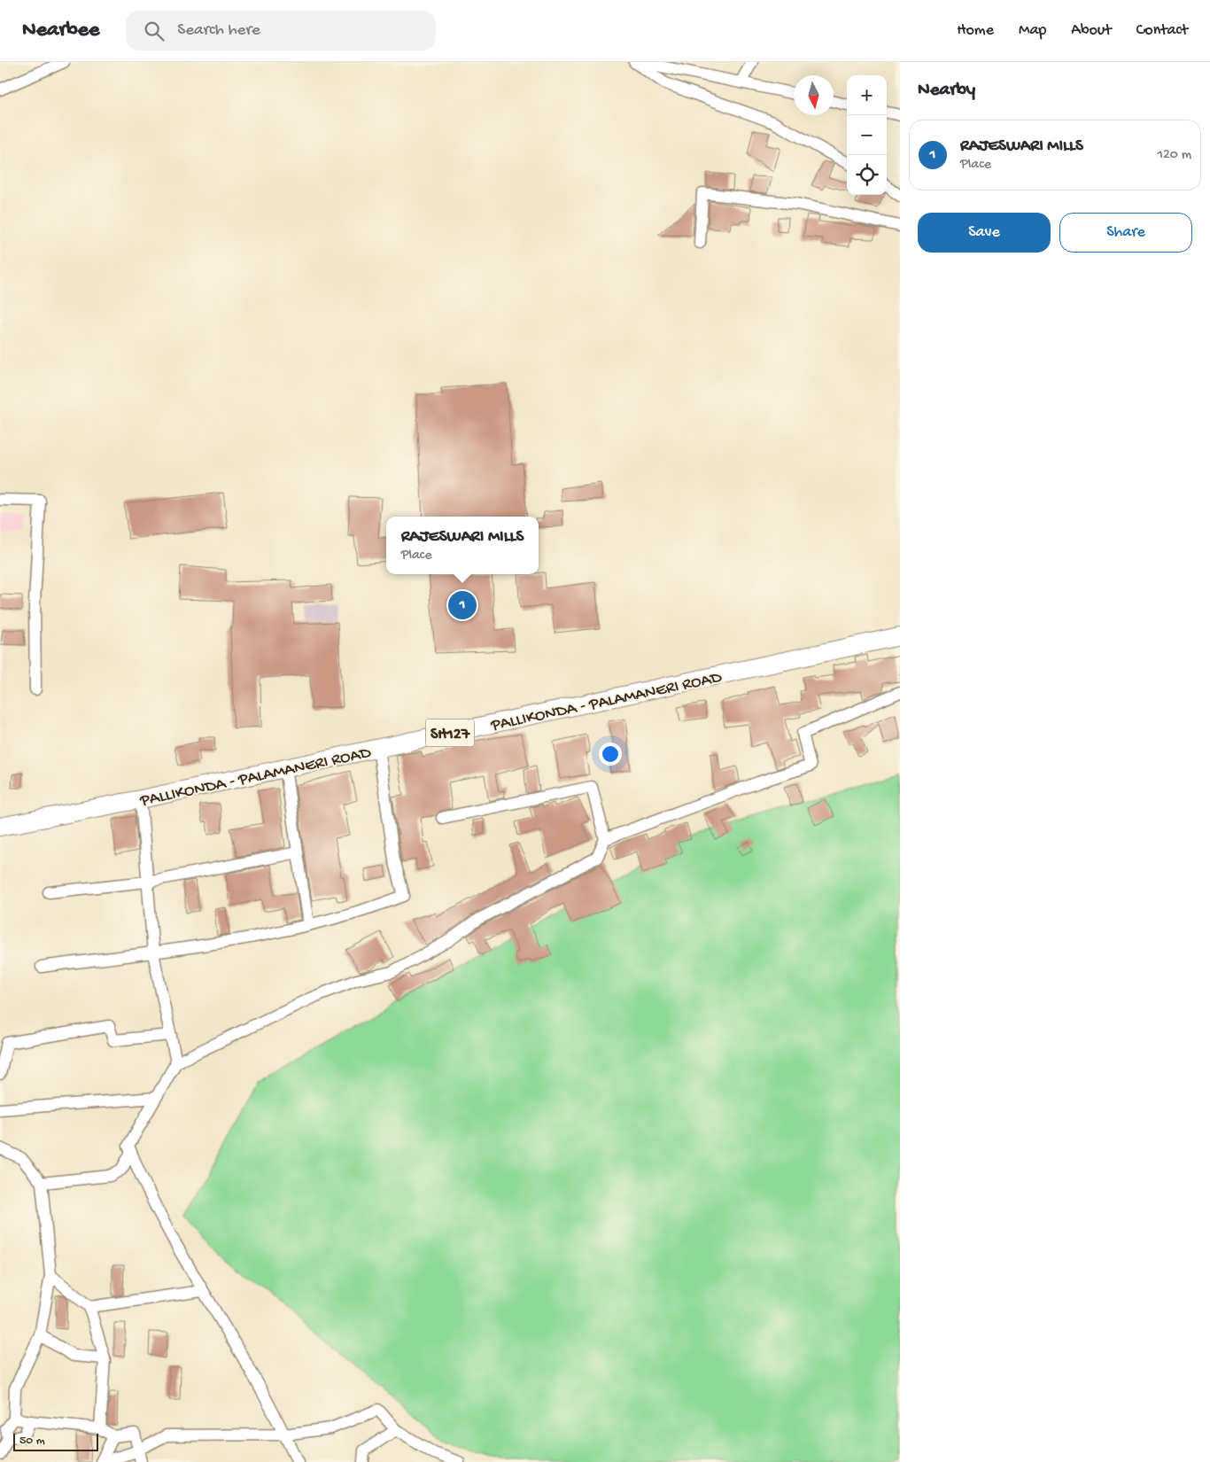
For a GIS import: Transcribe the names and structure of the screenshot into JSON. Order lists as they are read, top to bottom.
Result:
{
  "streets": {
    "main road": ["PALLIKONDA - PALAMANERI ROAD", "SH127"]
  },
  "scale_bar": "50 m",
  "north": "bottom",
  "page": {
    "header": "Nearbee",
    "search": "Search here",
    "nav": [
      "Home",
      "Map",
      "About",
      "Contact"
    ],
    "heading": "Nearby",
    "map_buttons": ["+", "−"],
    "list": [
      {
        "mark": "1",
        "name": "RAJESWARI MILLS",
        "note": "Place",
        "value": "120 m"
      }
    ],
    "buttons": ["Save", "Share"],
    "popup": ["RAJESWARI MILLS", "Place"],
    "pins": "1",
    "scale": "50 m"
  }
}
